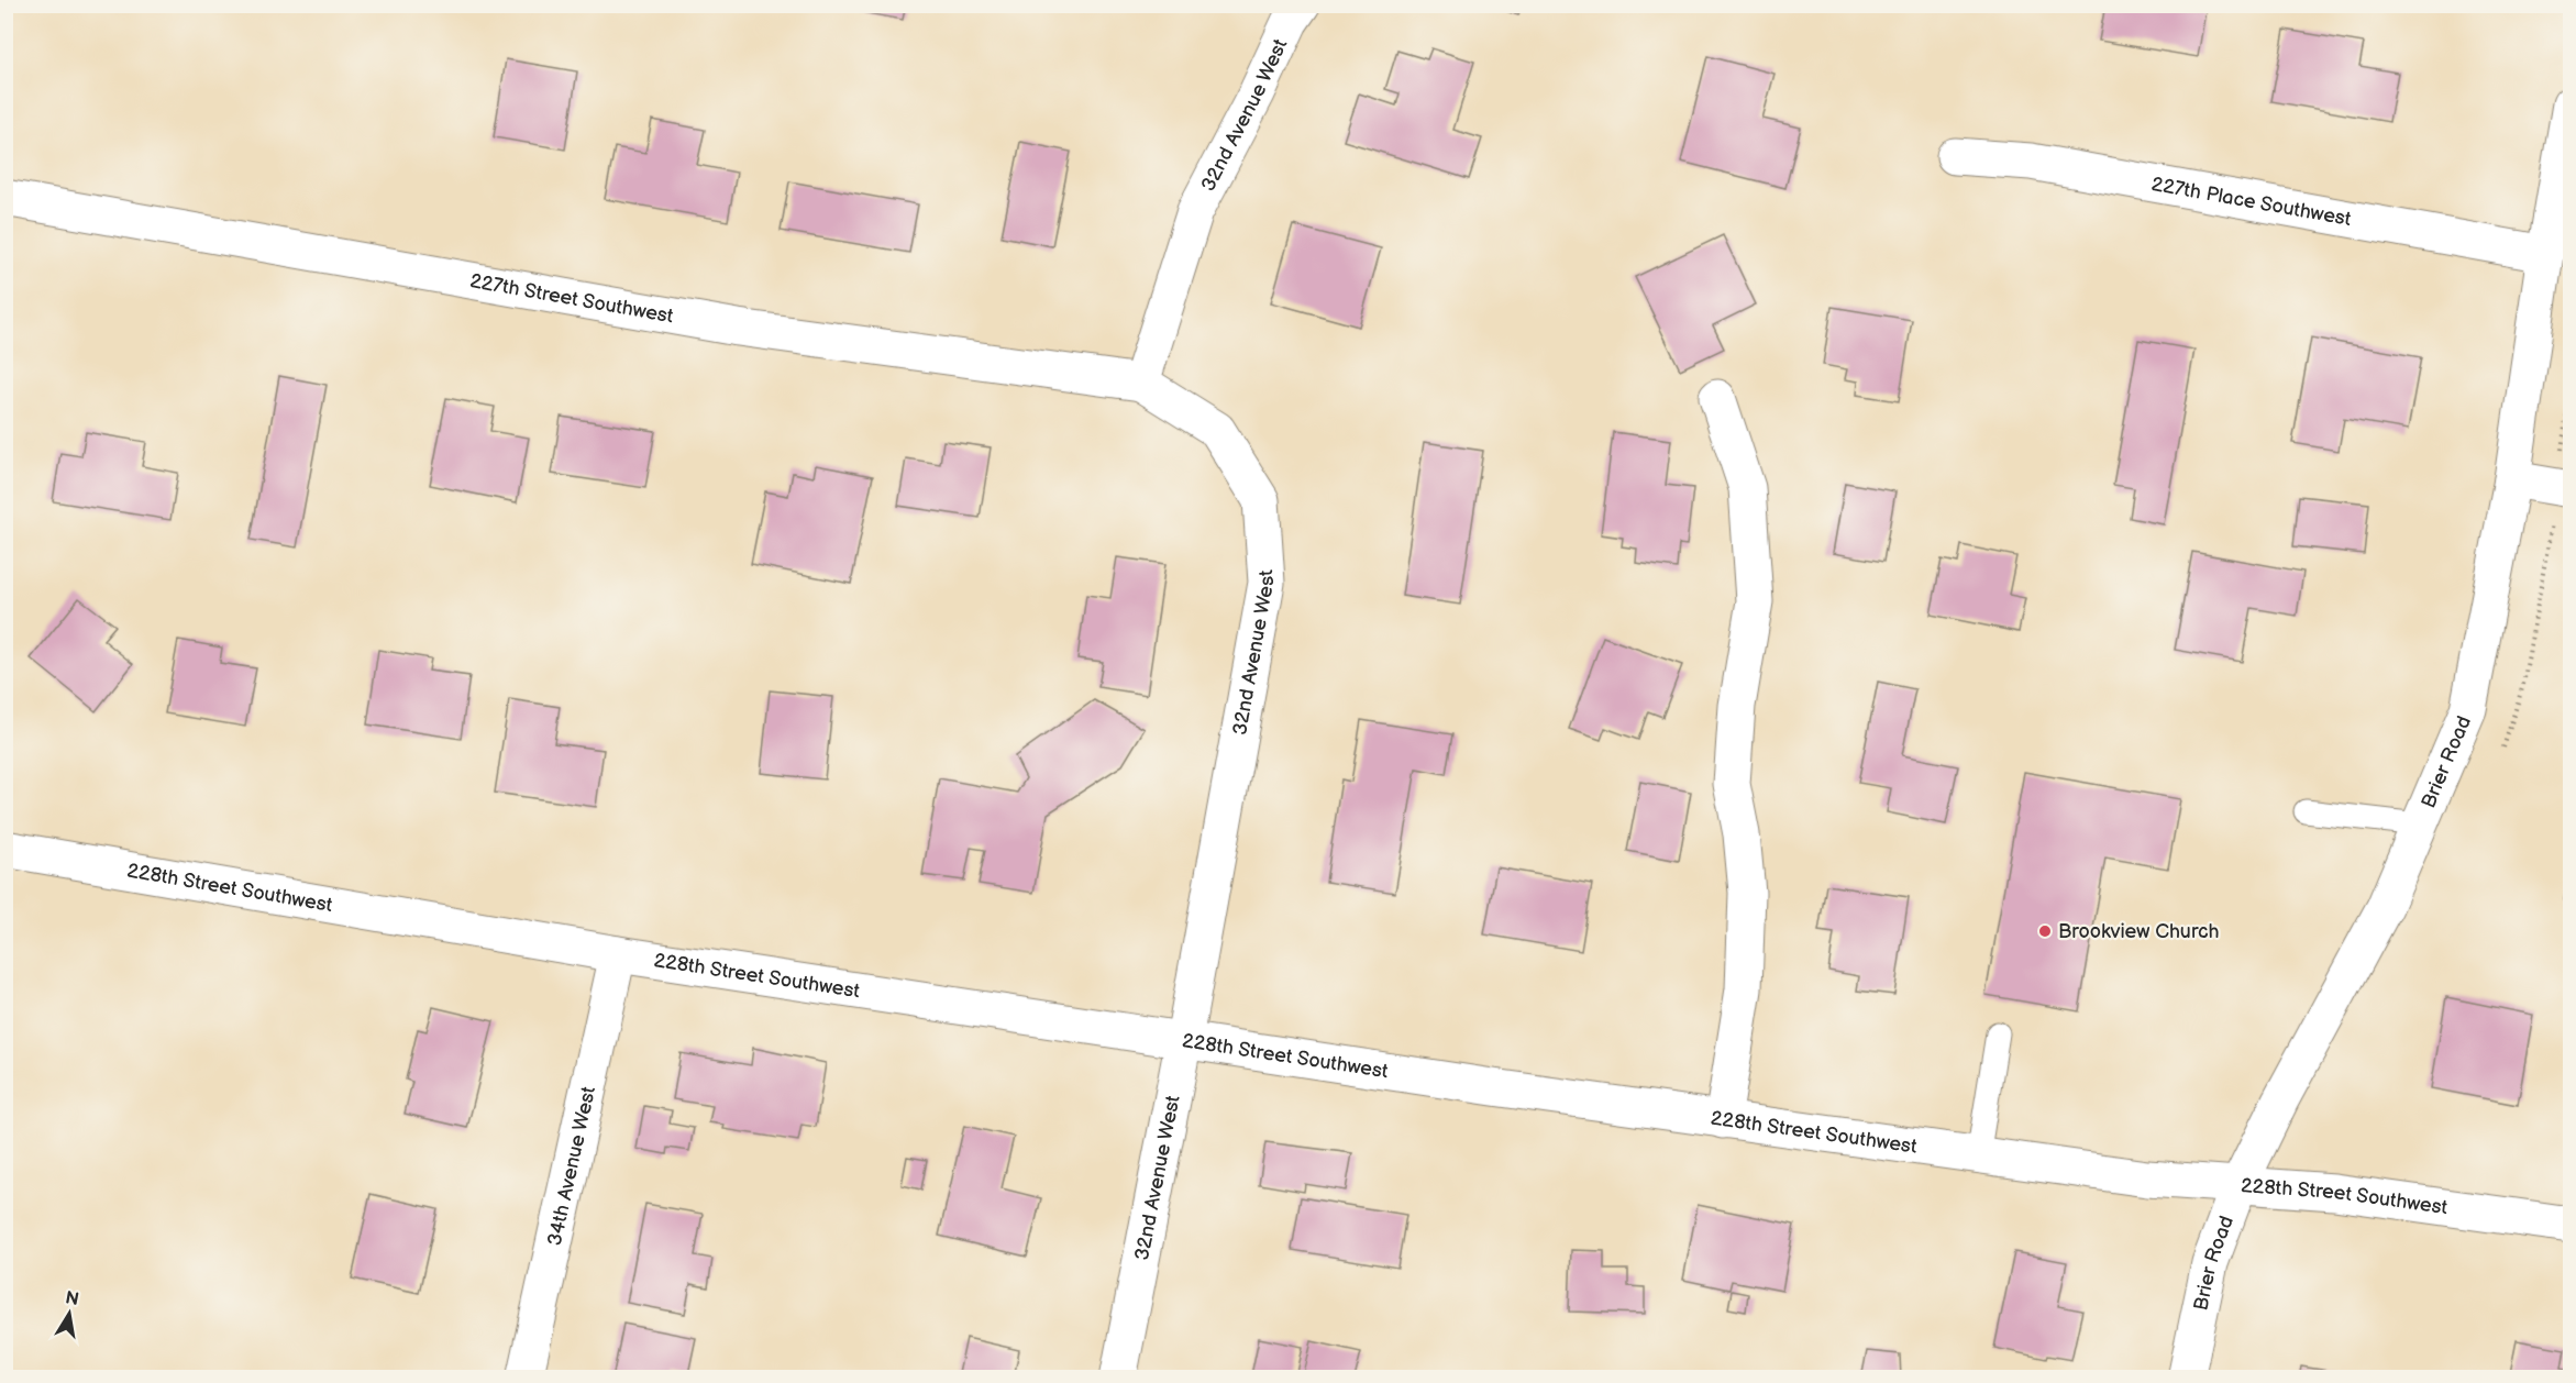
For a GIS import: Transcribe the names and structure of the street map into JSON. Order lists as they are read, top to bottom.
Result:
{
  "streets": {
    "street": [
      "32nd Avenue West",
      "227th Place Southwest",
      "227th Street Southwest",
      "Brier Road",
      "228th Street Southwest",
      "34th Avenue West"
    ]
  },
  "crossings": [
    ["32nd Avenue West", "227th Street Southwest"],
    ["32nd Avenue West", "228th Street Southwest"],
    ["227th Place Southwest", "Brier Road"],
    ["Brier Road", "228th Street Southwest"],
    ["228th Street Southwest", "34th Avenue West"]
  ],
  "places": ["Brookview Church"],
  "north": "top"
}
